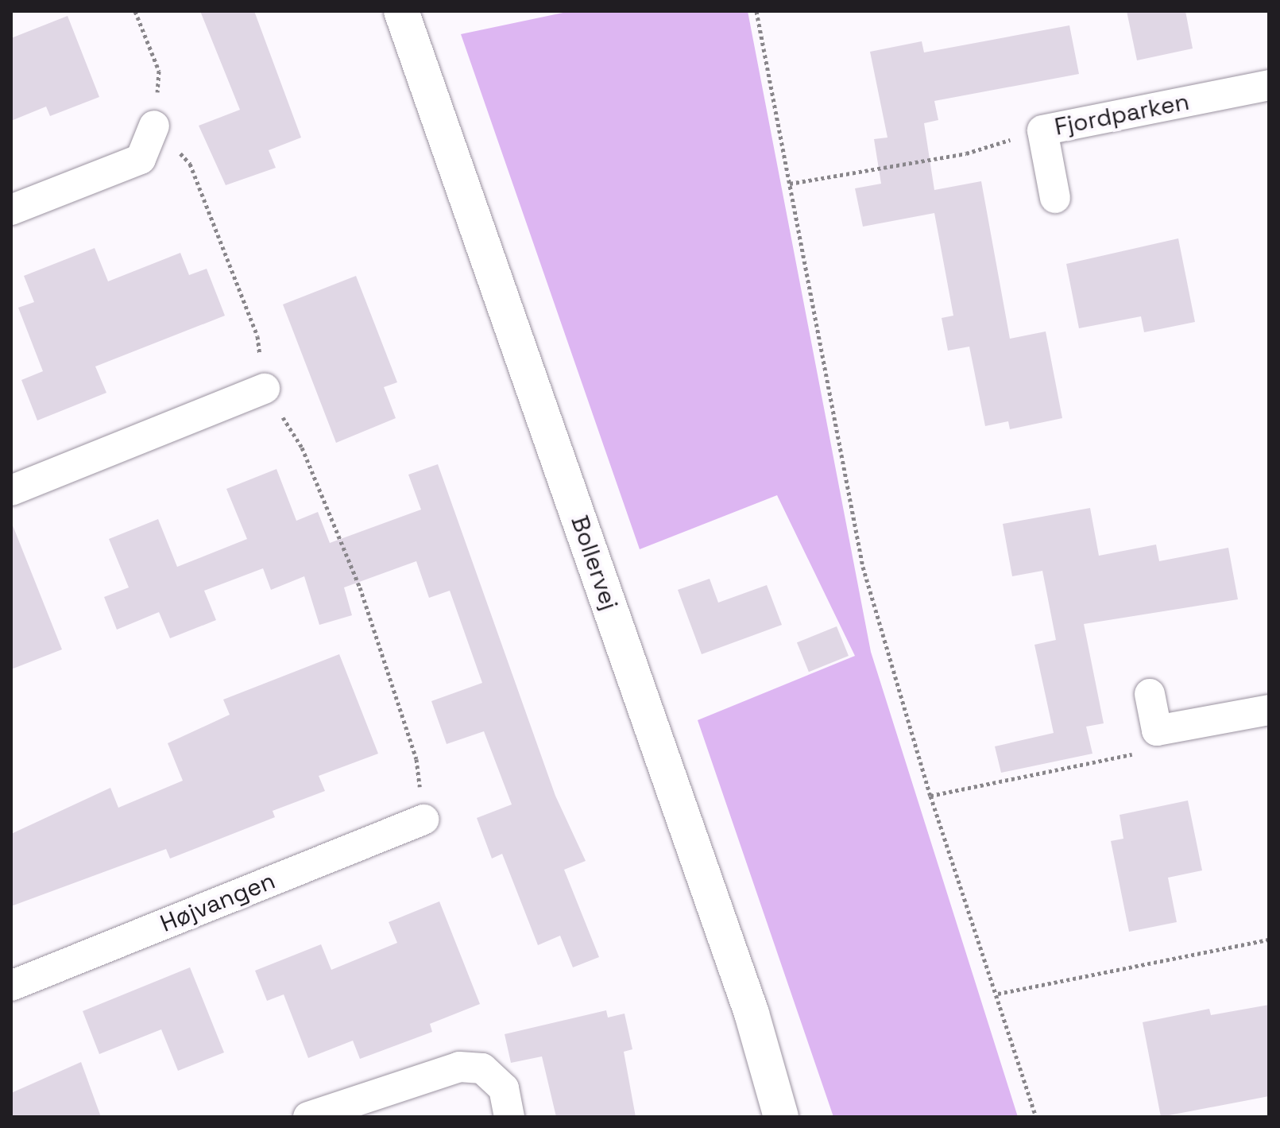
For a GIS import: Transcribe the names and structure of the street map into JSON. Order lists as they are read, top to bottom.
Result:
{
  "streets": {
    "main road": ["Bollervej"],
    "street": ["Fjordparken", "Højvangen"]
  }
}
